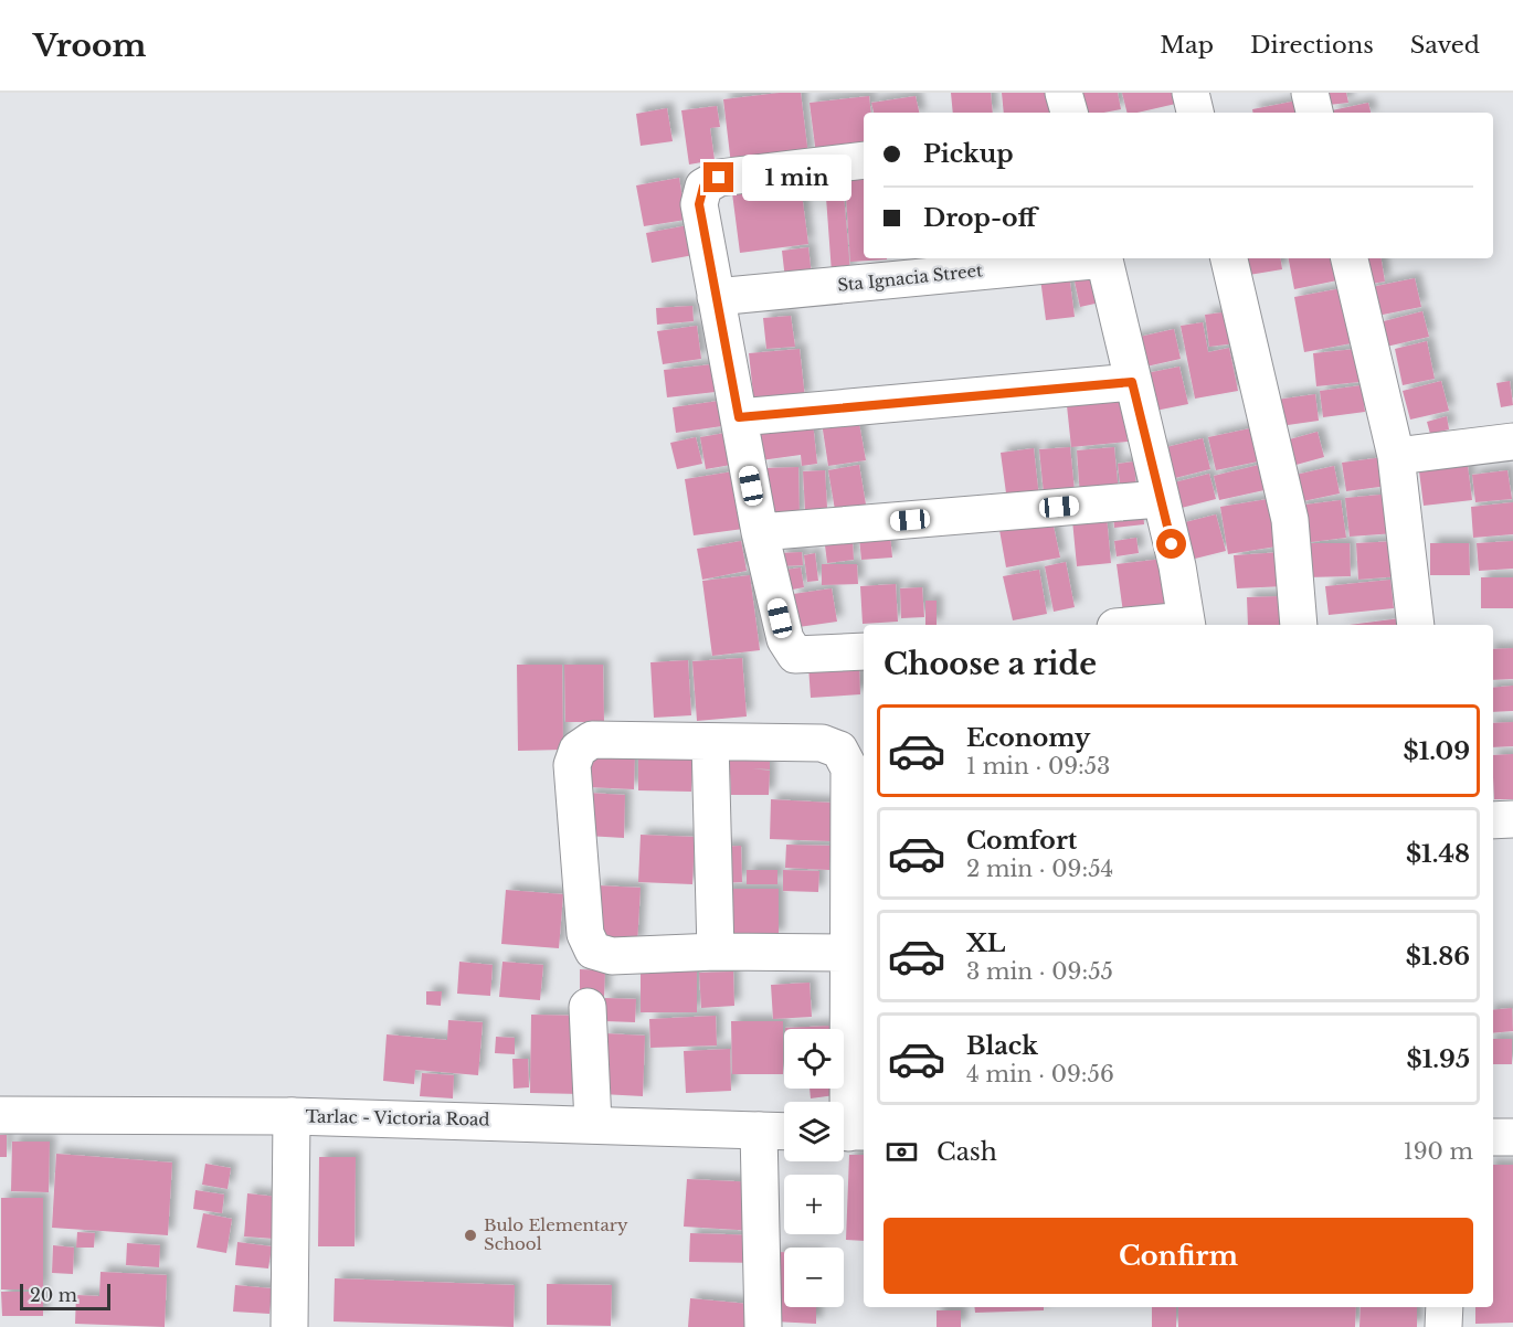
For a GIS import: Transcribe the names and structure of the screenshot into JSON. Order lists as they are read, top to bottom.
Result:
{
  "streets": {
    "street": ["Sta Ignacia Street", "Tarlac - Victoria Road"]
  },
  "places": ["Bulo Elementary School"],
  "scale_bar": "20 m",
  "page": {
    "header": "Vroom",
    "nav": ["Map", "Directions", "Saved"],
    "banner": ["Pickup", "Drop-off"],
    "bubble": "1 min",
    "heading": "Choose a ride",
    "list": [
      {
        "name": "Economy",
        "note": "1 min · 09:53",
        "value": "$1.09"
      },
      {
        "name": "Comfort",
        "note": "2 min · 09:54",
        "value": "$1.48"
      },
      {
        "name": "XL",
        "note": "3 min · 09:55",
        "value": "$1.86"
      },
      {
        "name": "Black",
        "note": "4 min · 09:56",
        "value": "$1.95"
      }
    ],
    "map_buttons": ["+", "−"],
    "pay": ["Cash", "190 m"],
    "buttons": "Confirm",
    "scale": "20 m"
  }
}
